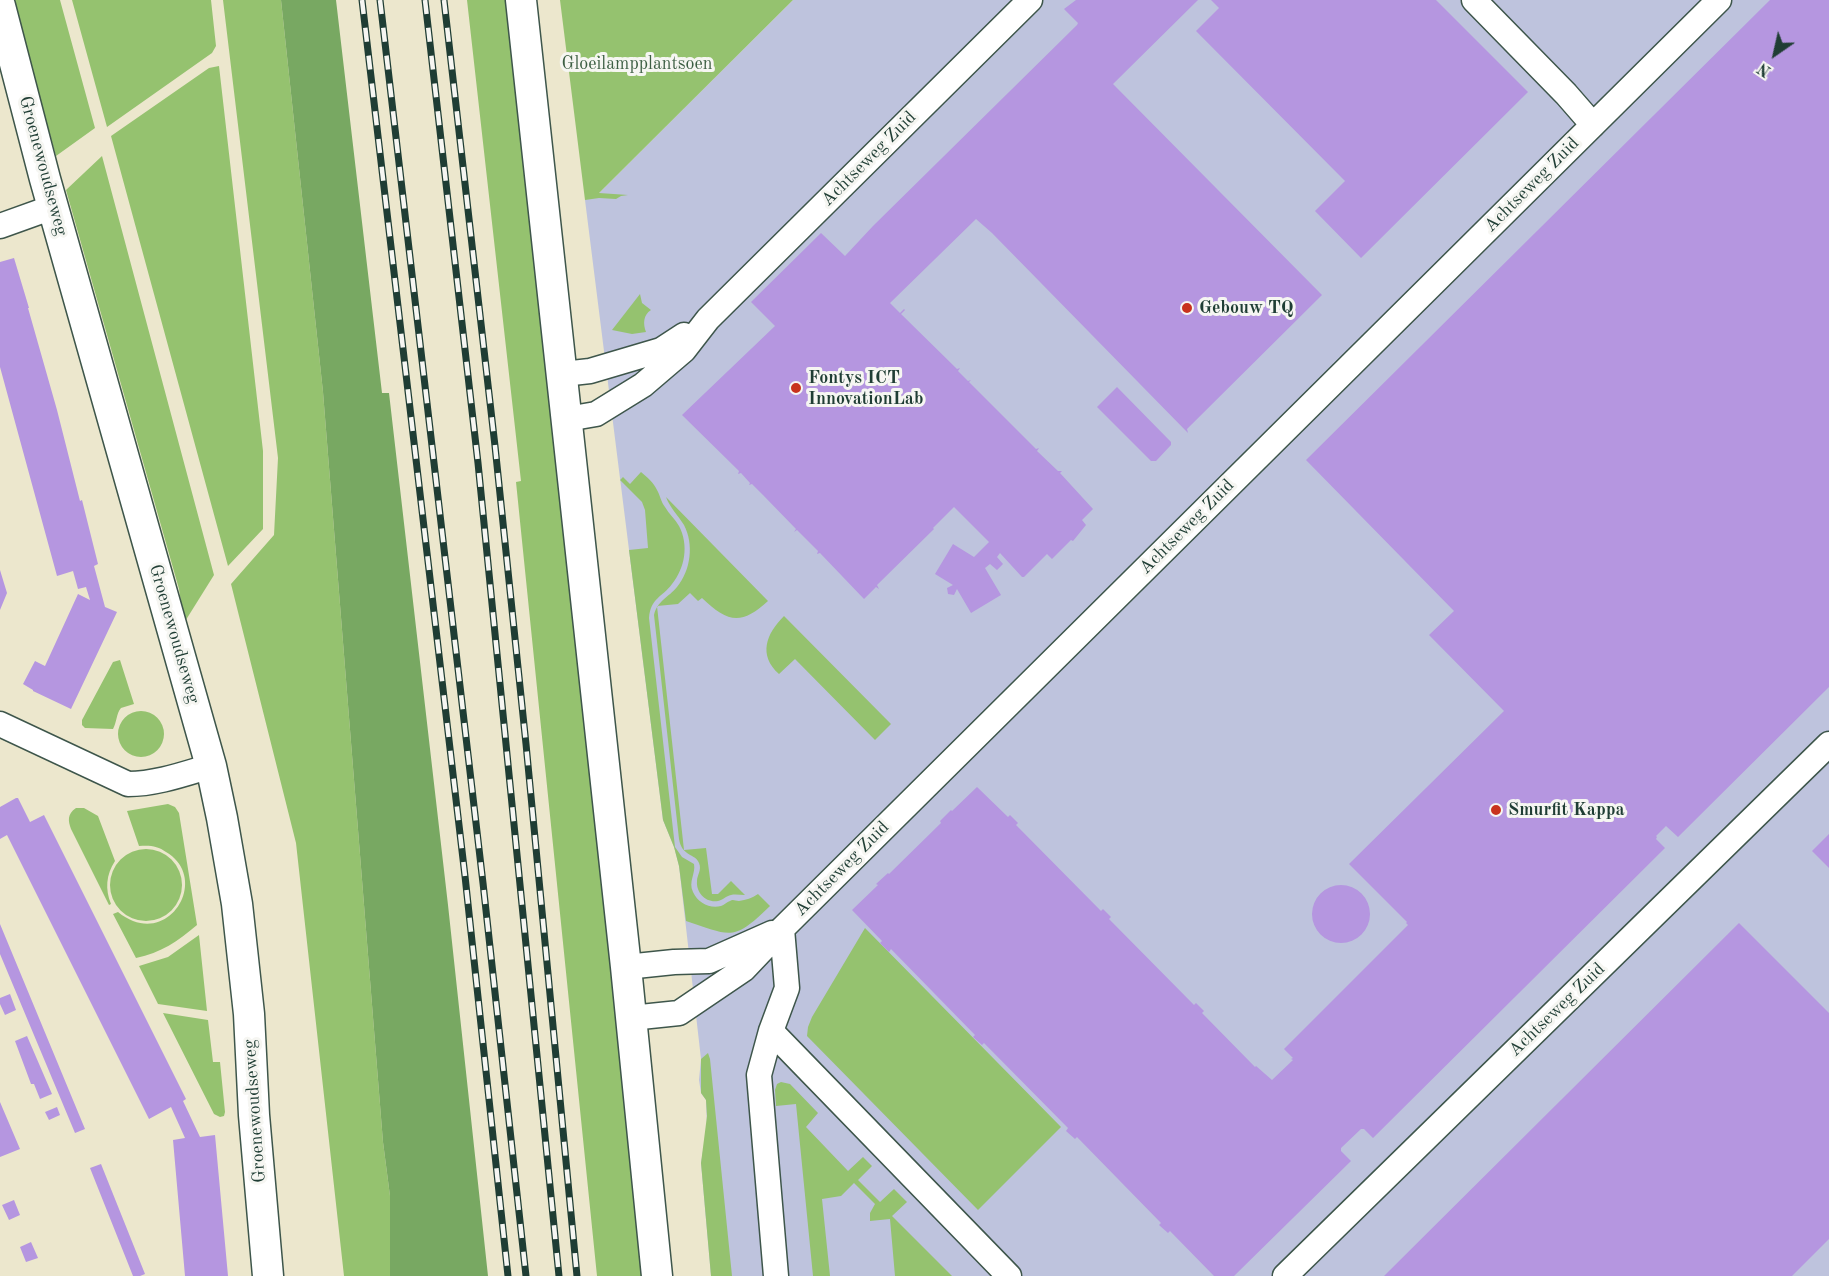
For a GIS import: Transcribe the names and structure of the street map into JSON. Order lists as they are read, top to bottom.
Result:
{
  "streets": {
    "street": ["Achtseweg Zuid", "Groenewoudseweg"]
  },
  "parks": ["Gloeilampplantsoen"],
  "places": ["Gebouw TQ", "Fontys ICT InnovationLab", "Smurfit Kappa"],
  "north": "bottom left"
}
